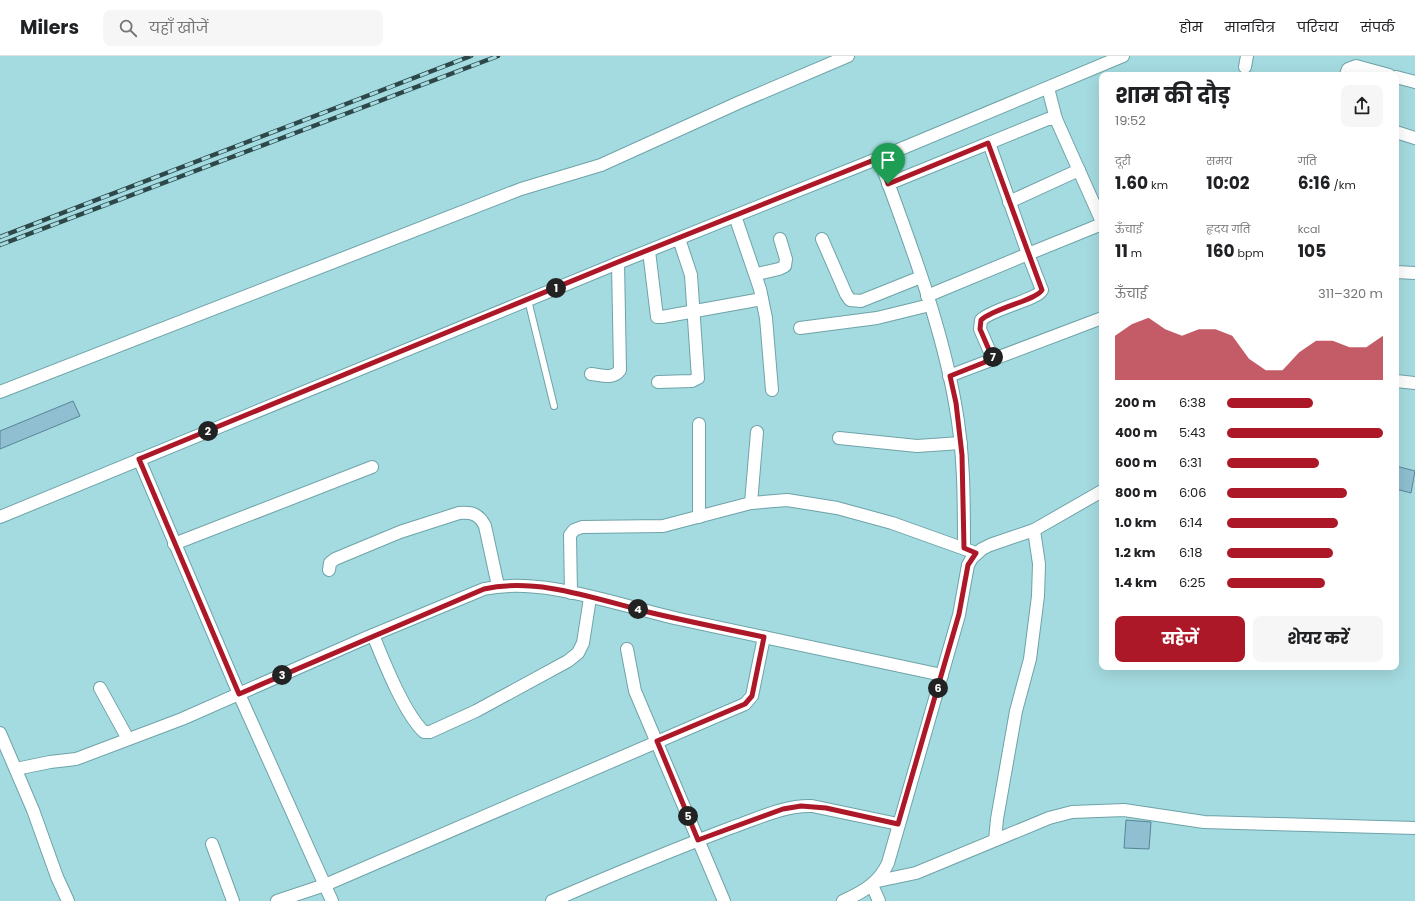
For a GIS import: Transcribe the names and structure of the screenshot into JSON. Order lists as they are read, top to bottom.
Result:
{
  "page": {
    "header": "Milers",
    "search": "यहाँ खोजें",
    "nav": [
      "होम",
      "मानचित्र",
      "परिचय",
      "संपर्क"
    ],
    "heading": ["शाम की दौड़", "19:52"],
    "stats": [
      ["दूरी", "1.60 km"],
      ["समय", "10:02"],
      ["गति", "6:16 /km"],
      ["ऊँचाई", "11 m"],
      ["हृदय गति", "160 bpm"],
      ["kcal", "105"]
    ],
    "chart": ["ऊँचाई", "311–320 m"],
    "pins": [
      "1",
      "7",
      "2",
      "4",
      "3",
      "6",
      "5"
    ],
    "list": [
      {
        "name": "200 m",
        "note": "6:38"
      },
      {
        "name": "400 m",
        "note": "5:43"
      },
      {
        "name": "600 m",
        "note": "6:31"
      },
      {
        "name": "800 m",
        "note": "6:06"
      },
      {
        "name": "1.0 km",
        "note": "6:14"
      },
      {
        "name": "1.2 km",
        "note": "6:18"
      },
      {
        "name": "1.4 km",
        "note": "6:25"
      }
    ],
    "buttons": ["सहेजें", "शेयर करें"]
  }
}
